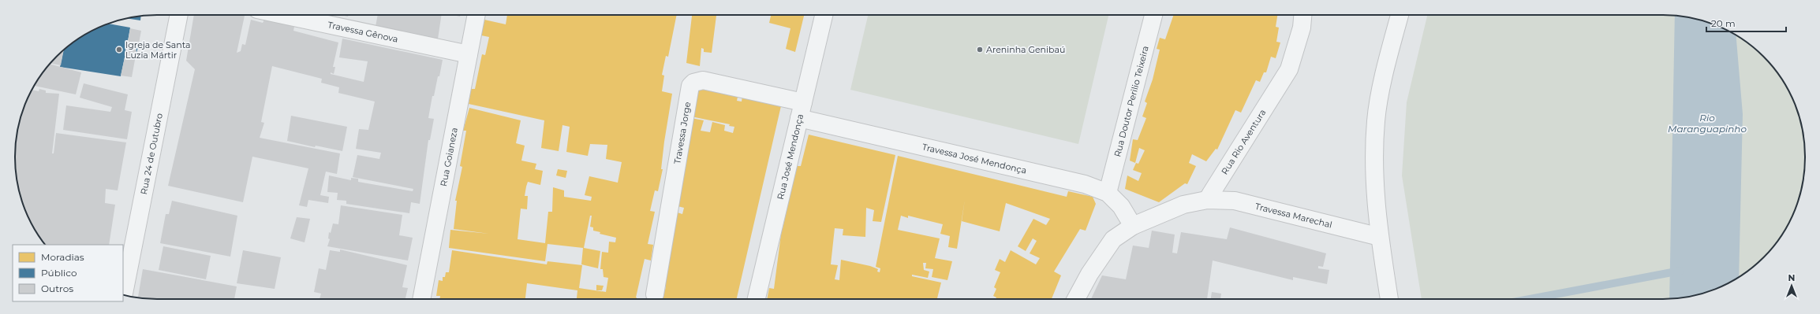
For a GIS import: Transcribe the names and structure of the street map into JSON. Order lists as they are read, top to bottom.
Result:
{
  "streets": {
    "street": [
      "Travessa Gênova",
      "Rua Doutor Perilio Teixeira",
      "Travessa Jorge",
      "Rua Rio Aventura",
      "Rua 24 de Outubro",
      "Rua Goianeza",
      "Rua José Mendonça",
      "Travessa José Mendonça",
      "Travessa Marechal"
    ]
  },
  "crossings": [
    ["Travessa Gênova", "Rua Goianeza"],
    ["Rua Doutor Perilio Teixeira", "Travessa José Mendonça"],
    ["Travessa Jorge", "Rua José Mendonça"],
    ["Travessa Jorge", "Travessa José Mendonça"],
    ["Rua Rio Aventura", "Travessa Marechal"],
    ["Rua José Mendonça", "Travessa José Mendonça"]
  ],
  "water": ["Rio Maranguapinho"],
  "places": ["Igreja de Santa Luzia Mártir", "Areninha Genibaú"],
  "legend": ["Moradias", "Público", "Outros"],
  "scale_bar": "20 m",
  "north": "top"
}
